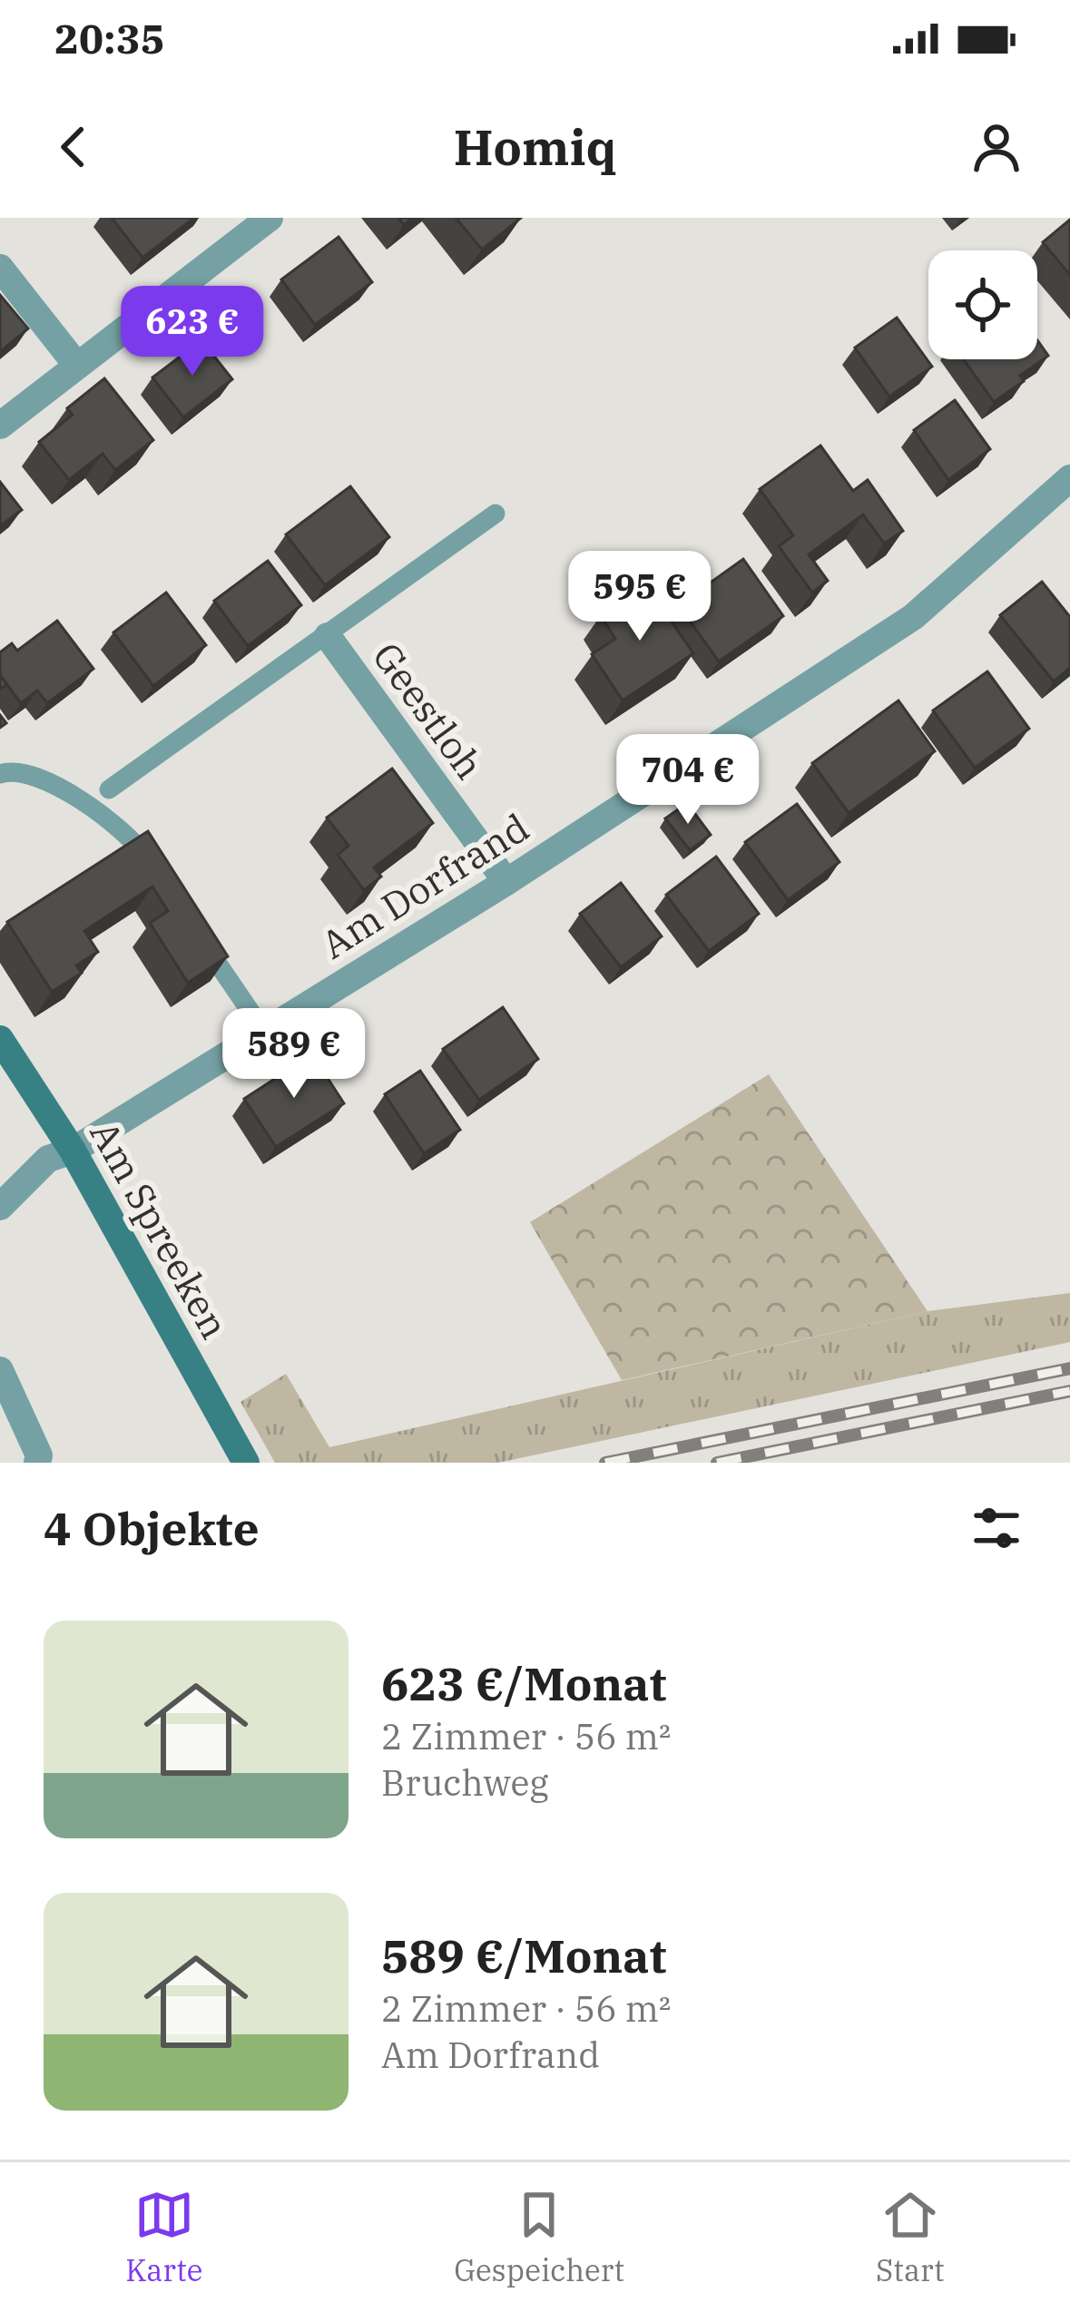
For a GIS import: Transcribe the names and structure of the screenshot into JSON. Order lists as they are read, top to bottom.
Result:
{
  "streets": {
    "street": ["Geestloh", "Am Dorfrand", "Am Spreeken"]
  },
  "crossings": [
    ["Geestloh", "Am Dorfrand"],
    ["Am Dorfrand", "Am Spreeken"]
  ],
  "page": {
    "status": "20:35",
    "header": "Homiq",
    "price": [
      "623 €",
      "595 €",
      "704 €",
      "589 €"
    ],
    "heading": "4 Objekte",
    "list": [
      {
        "name": "623 €/Monat",
        "note": "2 Zimmer · 56 m² · Bruchweg"
      },
      {
        "name": "589 €/Monat",
        "note": "2 Zimmer · 56 m² · Am Dorfrand"
      }
    ],
    "tabs": ["Karte", "Gespeichert", "Start"]
  }
}
